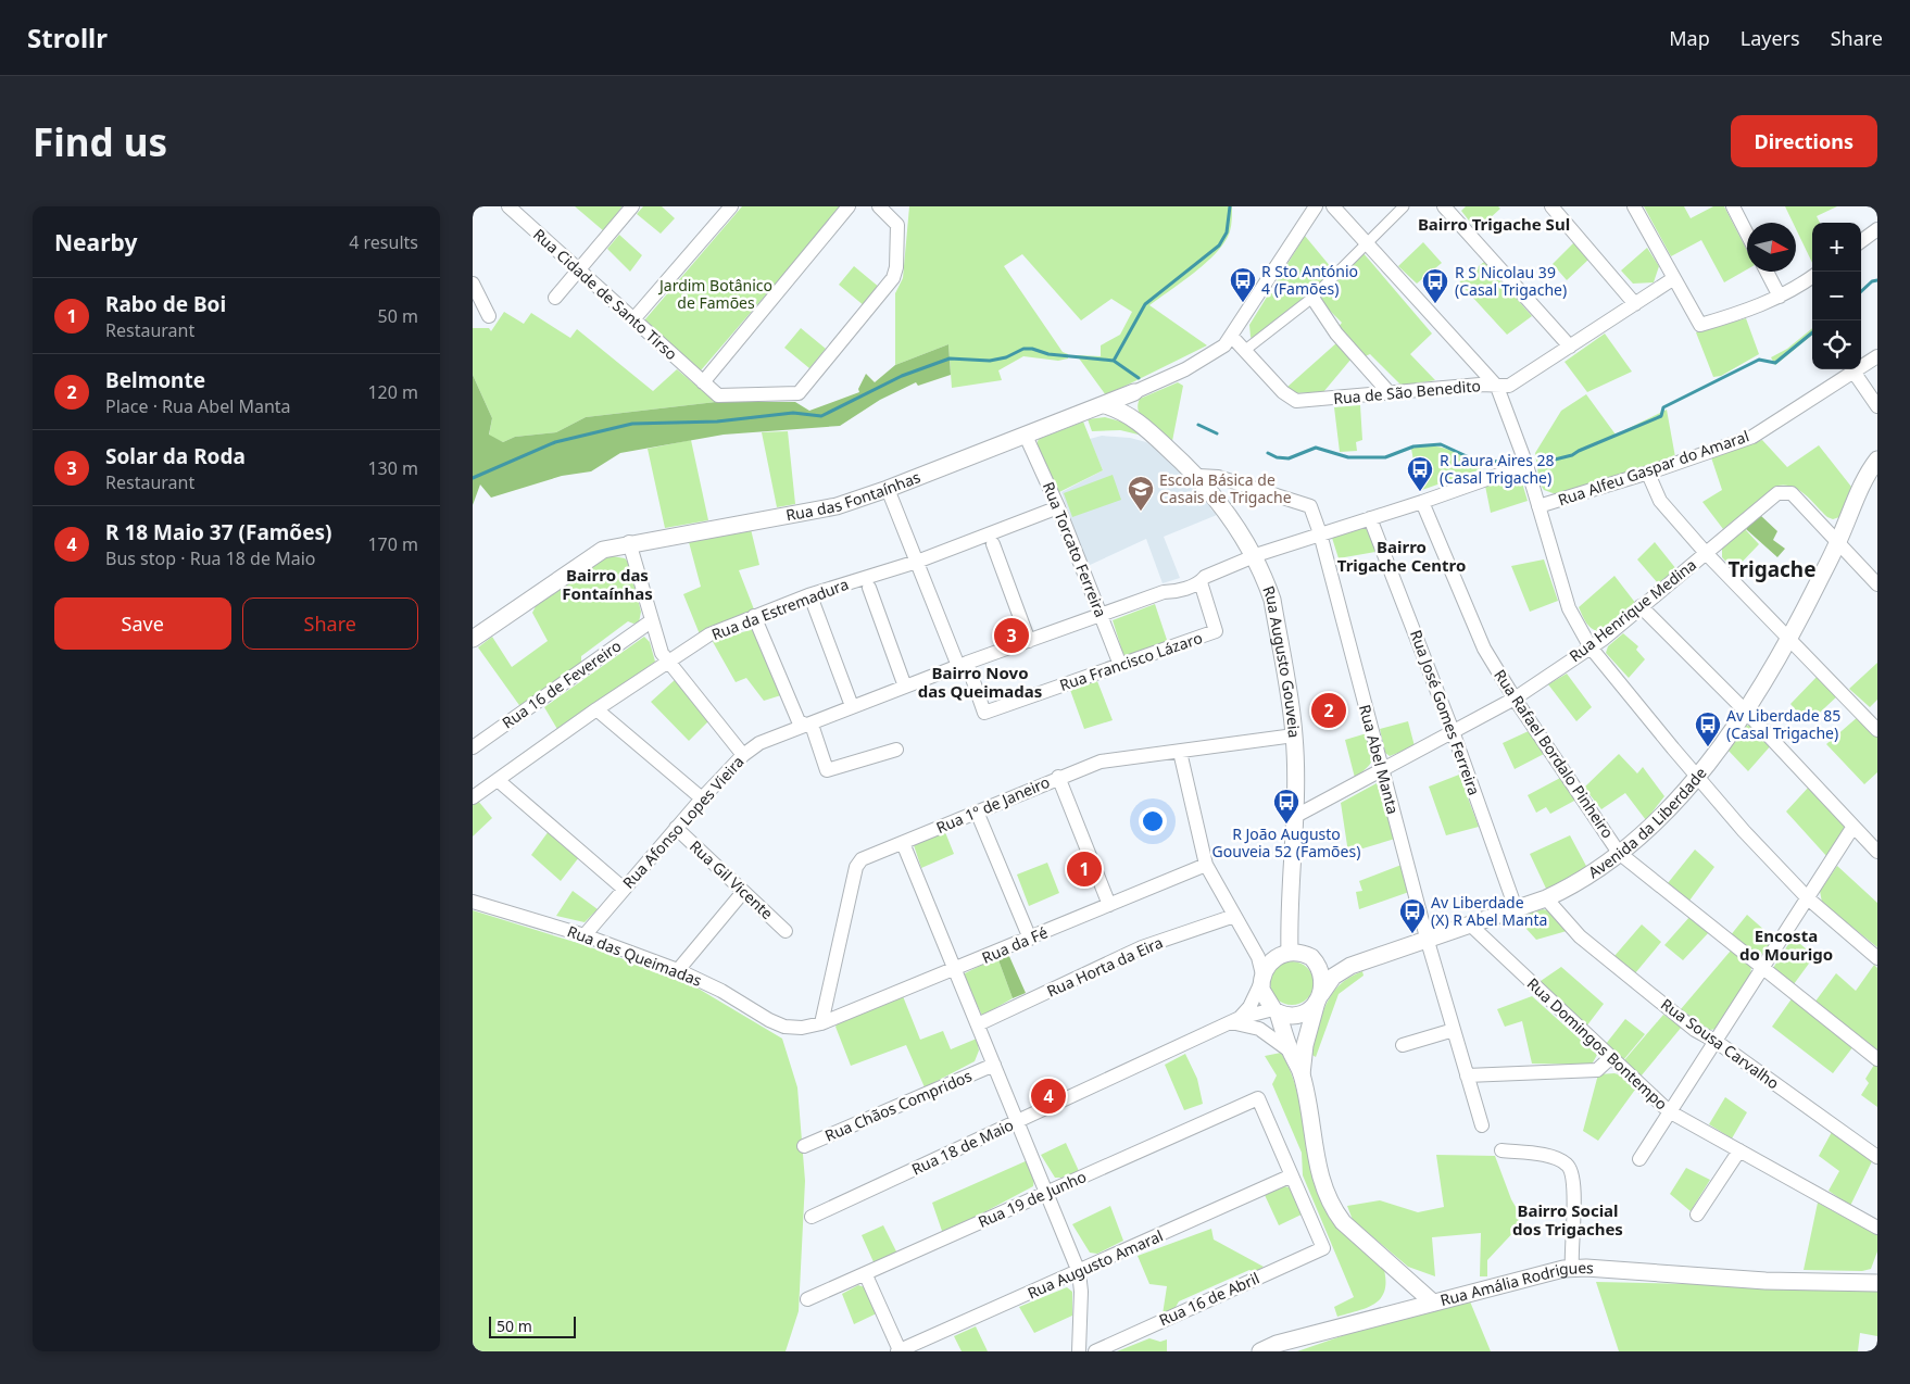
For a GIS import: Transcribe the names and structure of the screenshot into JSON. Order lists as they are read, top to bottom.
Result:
{
  "streets": {
    "street": [
      "Rua Cidade de Santo Tirso",
      "Rua de São Benedito",
      "Rua Alfeu Gaspar do Amaral",
      "Rua das Fontaínhas",
      "Rua Torcato Ferreira",
      "Rua da Estremadura",
      "Rua Henrique Medina",
      "Rua Francisco Lázaro",
      "Rua Augusto Gouveia",
      "Rua 16 de Fevereiro",
      "Rua José Gomes Ferreira",
      "Rua Rafael Bordalo Pinheiro",
      "Rua Abel Manta",
      "Rua 1º de Janeiro",
      "Avenida da Liberdade",
      "Rua Afonso Lopes Vieira",
      "Rua Gil Vicente",
      "Rua da Fé",
      "Rua das Queimadas",
      "Rua Horta da Eira",
      "Rua Domingos Bontempo",
      "Rua Sousa Carvalho",
      "Rua Chãos Compridos",
      "Rua 18 de Maio",
      "Rua 19 de Junho",
      "Rua Augusto Amaral",
      "Rua Amália Rodrigues",
      "Rua 16 de Abril"
    ]
  },
  "crossings": [
    ["Rua de São Benedito", "Rua das Fontaínhas"],
    ["Rua das Fontaínhas", "Rua Torcato Ferreira"],
    ["Rua das Fontaínhas", "Rua Francisco Lázaro"],
    ["Rua das Fontaínhas", "Rua Augusto Gouveia"],
    ["Rua Torcato Ferreira", "Rua da Estremadura"],
    ["Rua Torcato Ferreira", "Rua Francisco Lázaro"],
    ["Rua Torcato Ferreira", "Rua Afonso Lopes Vieira"],
    ["Rua da Estremadura", "Rua Francisco Lázaro"],
    ["Rua Henrique Medina", "Rua Augusto Gouveia"],
    ["Rua Henrique Medina", "Rua José Gomes Ferreira"],
    ["Rua Henrique Medina", "Rua Rafael Bordalo Pinheiro"],
    ["Rua Henrique Medina", "Rua Abel Manta"],
    ["Rua Henrique Medina", "Avenida da Liberdade"],
    ["Rua Francisco Lázaro", "Rua Afonso Lopes Vieira"],
    ["Rua Augusto Gouveia", "Rua Abel Manta"],
    ["Rua Augusto Gouveia", "Rua 1º de Janeiro"],
    ["Rua Augusto Gouveia", "Avenida da Liberdade"],
    ["Rua Augusto Gouveia", "Rua Afonso Lopes Vieira"],
    ["Rua Augusto Gouveia", "Rua 18 de Maio"],
    ["Rua Augusto Gouveia", "Rua Amália Rodrigues"],
    ["Rua José Gomes Ferreira", "Avenida da Liberdade"],
    ["Rua José Gomes Ferreira", "Rua Afonso Lopes Vieira"],
    ["Rua Rafael Bordalo Pinheiro", "Avenida da Liberdade"],
    ["Rua Rafael Bordalo Pinheiro", "Rua Afonso Lopes Vieira"],
    ["Rua Abel Manta", "Avenida da Liberdade"],
    ["Rua Abel Manta", "Rua Afonso Lopes Vieira"],
    ["Rua 1º de Janeiro", "Rua da Fé"],
    ["Rua 1º de Janeiro", "Rua das Queimadas"],
    ["Avenida da Liberdade", "Rua Domingos Bontempo"],
    ["Avenida da Liberdade", "Rua Sousa Carvalho"],
    ["Avenida da Liberdade", "Rua 18 de Maio"],
    ["Avenida da Liberdade", "Rua Amália Rodrigues"],
    ["Rua Afonso Lopes Vieira", "Rua Gil Vicente"],
    ["Rua Afonso Lopes Vieira", "Rua das Queimadas"],
    ["Rua da Fé", "Rua das Queimadas"],
    ["Rua 18 de Maio", "Rua Amália Rodrigues"],
    ["Rua 19 de Junho", "Rua Augusto Amaral"],
    ["Rua 19 de Junho", "Rua 16 de Abril"],
    ["Rua Augusto Amaral", "Rua 16 de Abril"]
  ],
  "districts": [
    "Bairro Trigache Sul",
    "Bairro Trigache Centro",
    "Trigache",
    "Bairro das Fontaínhas",
    "Bairro Novo das Queimadas",
    "Encosta do Mourigo",
    "Bairro Social dos Trigaches"
  ],
  "parks": ["Jardim Botânico de Famões"],
  "places": {
    "bus stop": [
      "R Sto António 4 (Famões)",
      "R S Nicolau 39 (Casal Trigache)",
      "R Laura Aires 28 (Casal Trigache)",
      "Av Liberdade 85 (Casal Trigache)",
      "R João Augusto Gouveia 52 (Famões)",
      "Av Liberdade (X) R Abel Manta"
    ],
    "school or university": ["Escola Básica de Casais de Trigache"]
  },
  "scale_bar": "50 m",
  "north": "right",
  "page": {
    "header": "Strollr",
    "nav": ["Map", "Layers", "Share"],
    "buttons": [
      "Directions",
      ["Save", "Share"]
    ],
    "title": "Find us",
    "heading": ["Nearby", "4 results"],
    "map_buttons": ["+", "−"],
    "list": [
      {
        "mark": "1",
        "name": "Rabo de Boi",
        "note": "Restaurant",
        "value": "50 m"
      },
      {
        "mark": "2",
        "name": "Belmonte",
        "note": "Place · Rua Abel Manta",
        "value": "120 m"
      },
      {
        "mark": "3",
        "name": "Solar da Roda",
        "note": "Restaurant",
        "value": "130 m"
      },
      {
        "mark": "4",
        "name": "R 18 Maio 37 (Famões)",
        "note": "Bus stop · Rua 18 de Maio",
        "value": "170 m"
      }
    ],
    "pins": [
      "3",
      "2",
      "1",
      "4"
    ],
    "scale": "50 m"
  }
}
